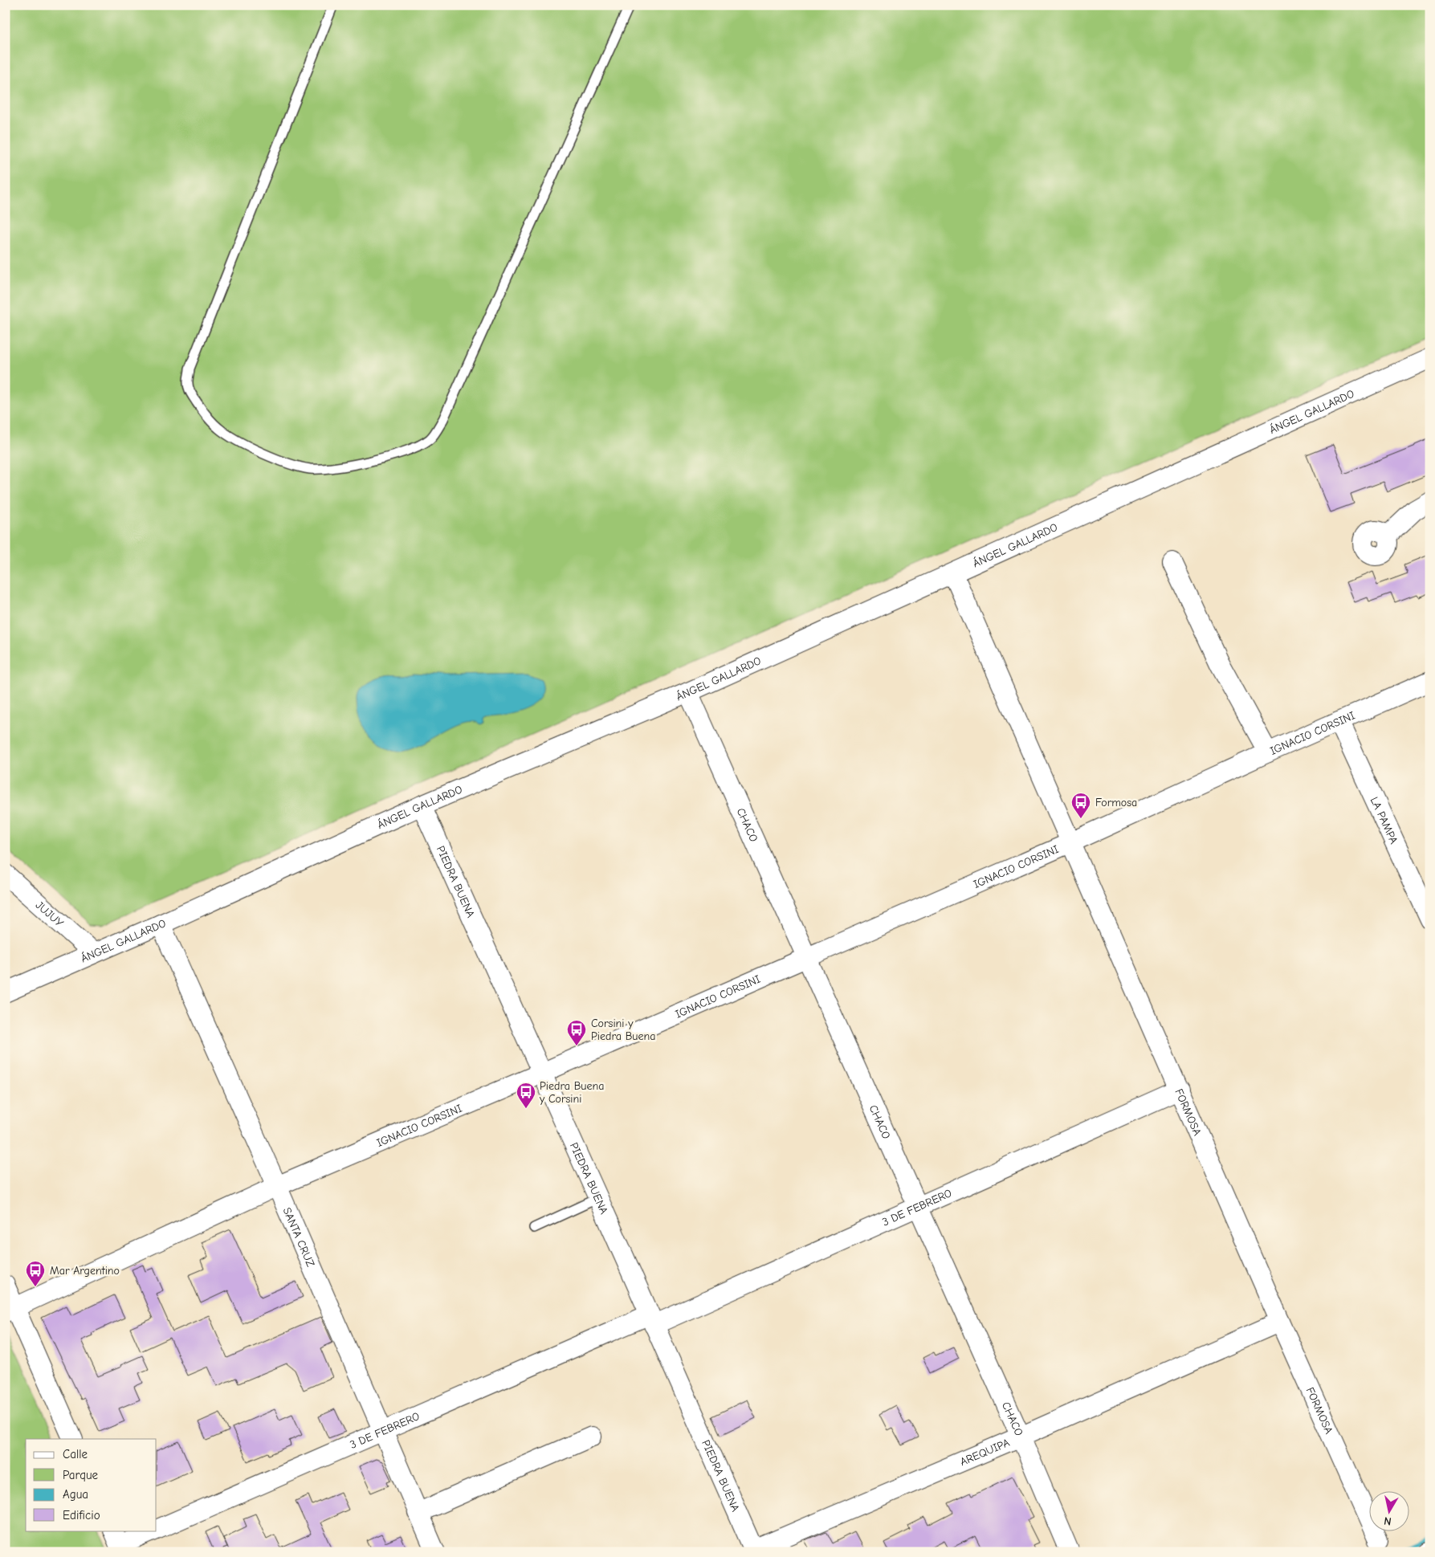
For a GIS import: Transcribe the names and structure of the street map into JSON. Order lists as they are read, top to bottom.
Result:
{
  "streets": {
    "street": [
      "ÁNGEL GALLARDO",
      "IGNACIO CORSINI",
      "LA PAMPA",
      "CHACO",
      "PIEDRA BUENA",
      "JUJUY",
      "FORMOSA",
      "3 DE FEBRERO",
      "SANTA CRUZ",
      "AREQUIPA"
    ]
  },
  "crossings": [
    ["ÁNGEL GALLARDO", "CHACO"],
    ["ÁNGEL GALLARDO", "PIEDRA BUENA"],
    ["ÁNGEL GALLARDO", "JUJUY"],
    ["ÁNGEL GALLARDO", "FORMOSA"],
    ["ÁNGEL GALLARDO", "SANTA CRUZ"],
    ["IGNACIO CORSINI", "LA PAMPA"],
    ["IGNACIO CORSINI", "CHACO"],
    ["IGNACIO CORSINI", "PIEDRA BUENA"],
    ["IGNACIO CORSINI", "FORMOSA"],
    ["IGNACIO CORSINI", "SANTA CRUZ"],
    ["CHACO", "3 DE FEBRERO"],
    ["CHACO", "AREQUIPA"],
    ["PIEDRA BUENA", "3 DE FEBRERO"],
    ["PIEDRA BUENA", "AREQUIPA"],
    ["FORMOSA", "3 DE FEBRERO"],
    ["FORMOSA", "AREQUIPA"],
    ["3 DE FEBRERO", "SANTA CRUZ"]
  ],
  "places": {
    "bus stop": [
      "Formosa",
      "Corsini y Piedra Buena",
      "Piedra Buena y Corsini",
      "Mar Argentino"
    ]
  },
  "legend": [
    "Calle",
    "Parque",
    "Agua",
    "Edificio"
  ],
  "north": "bottom"
}
